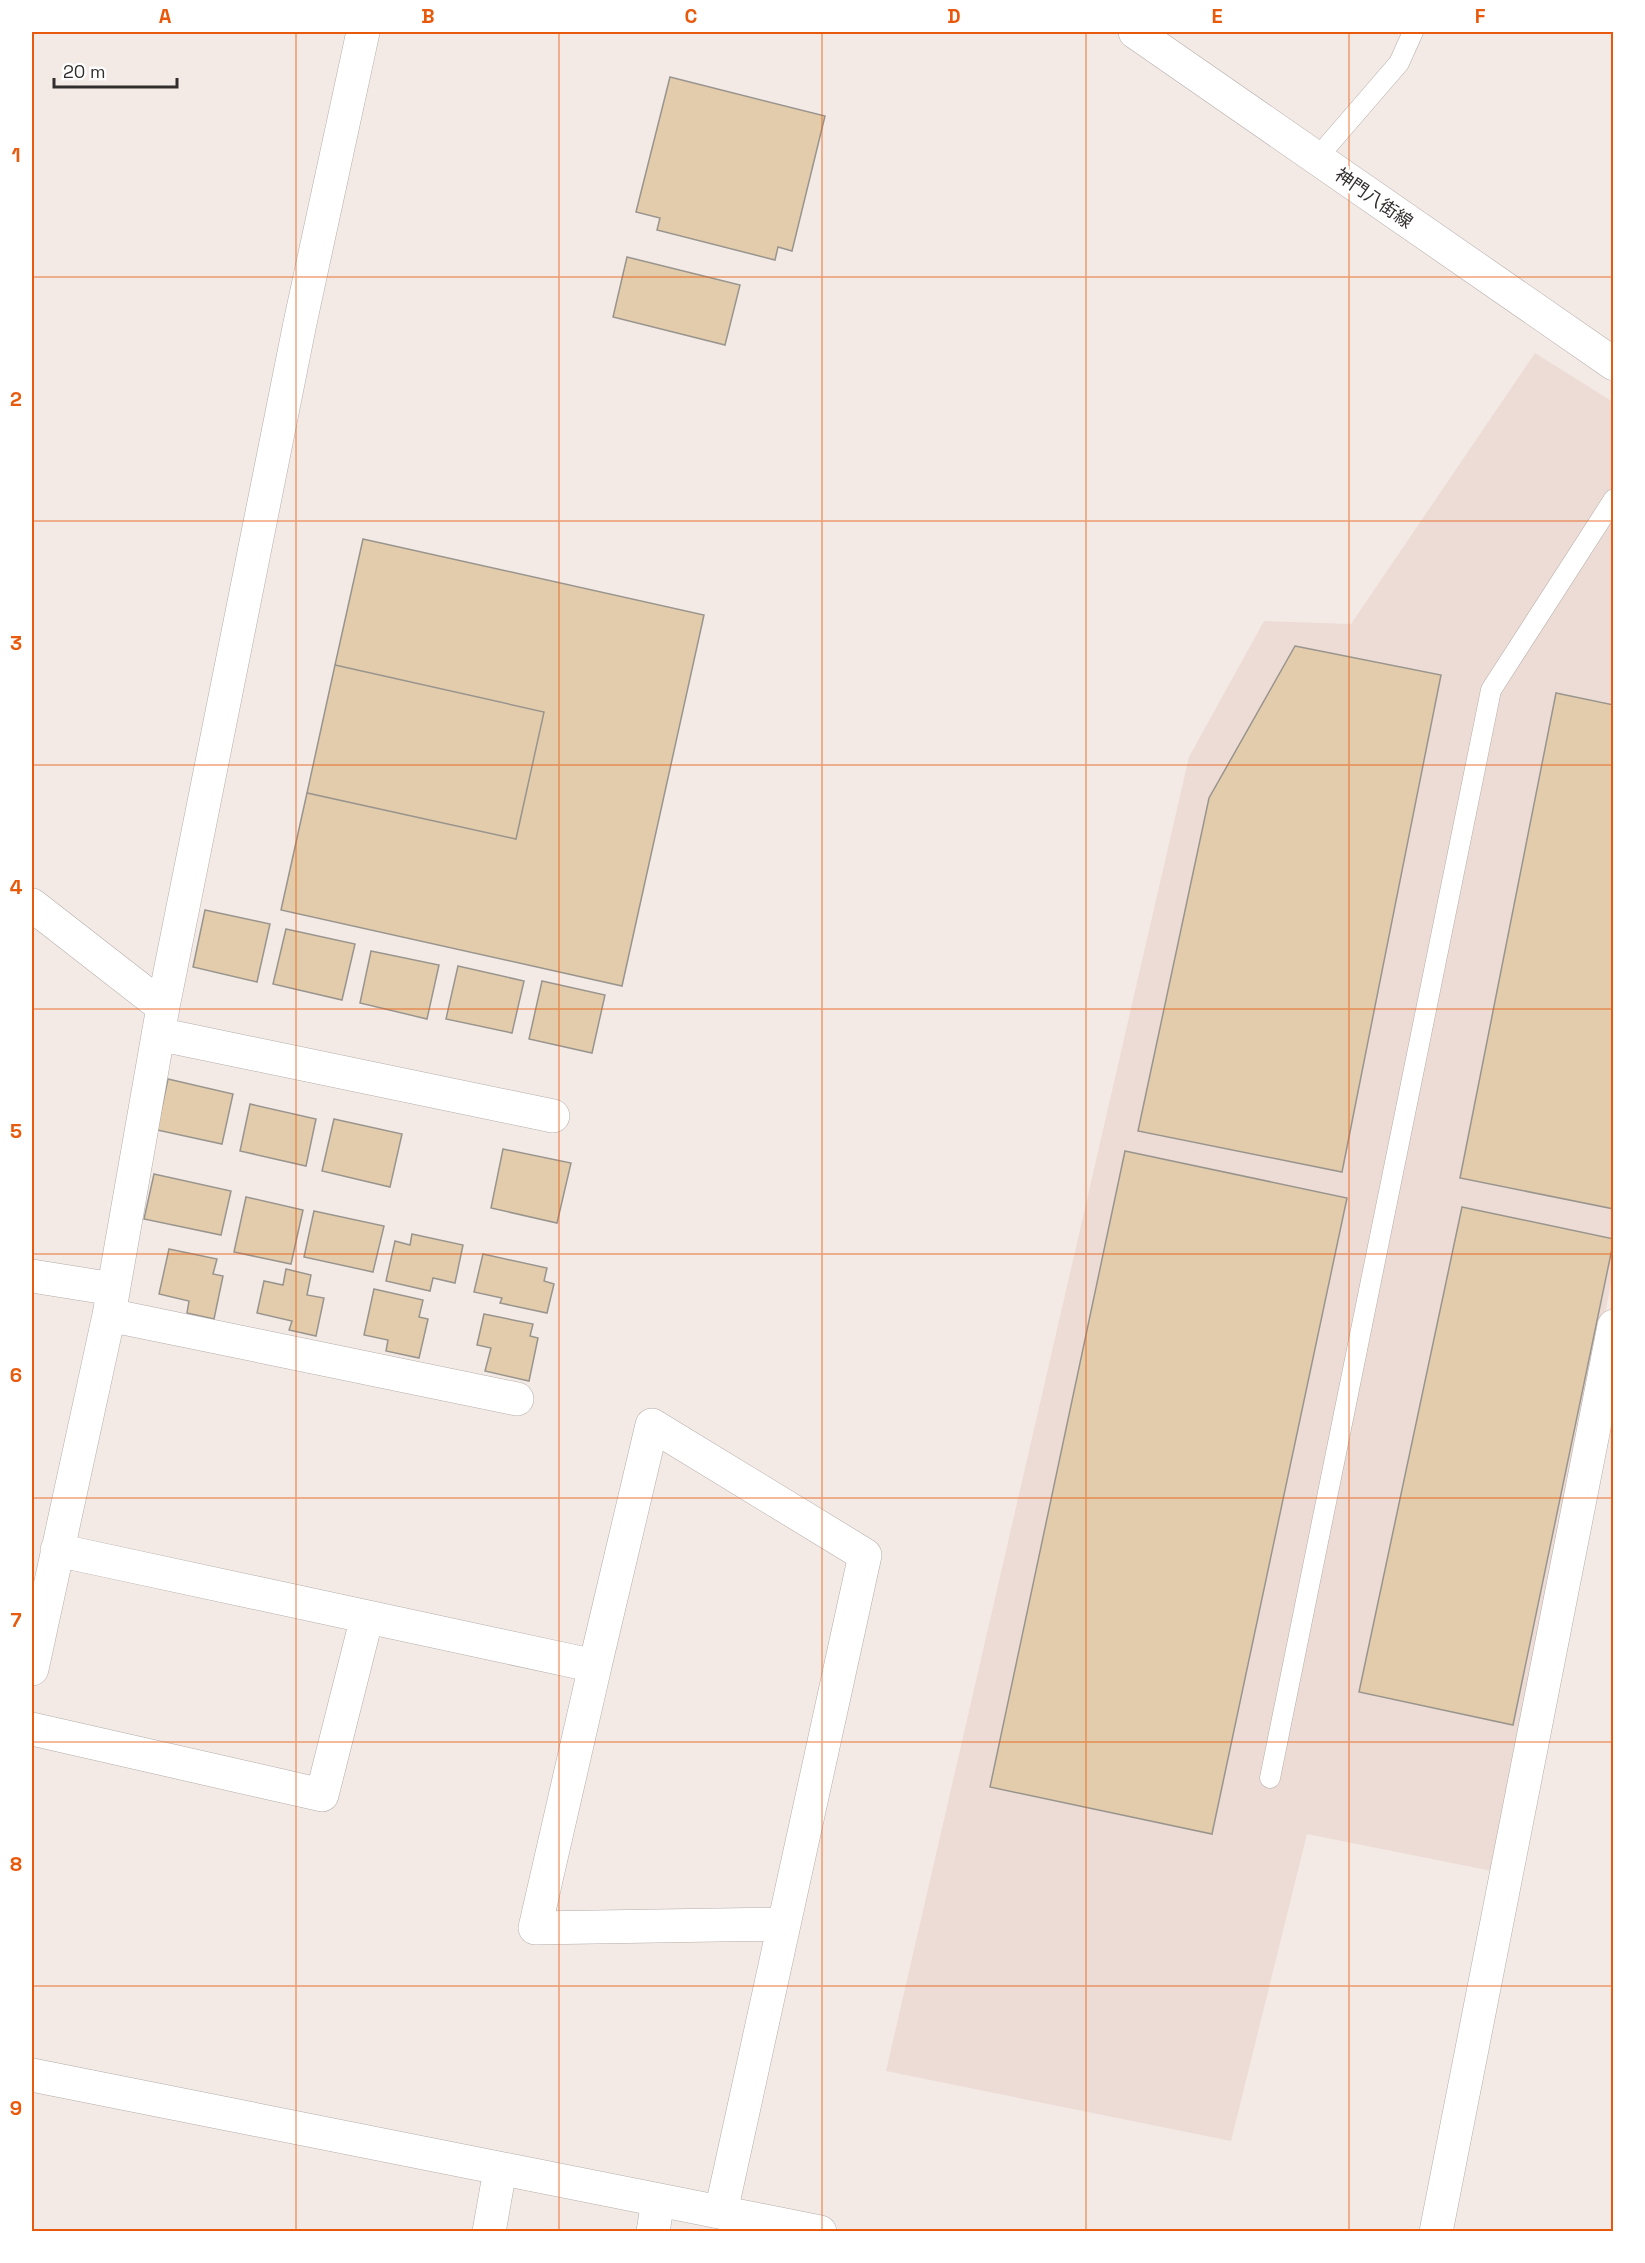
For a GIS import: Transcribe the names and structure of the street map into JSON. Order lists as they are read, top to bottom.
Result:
{
  "streets": {
    "street": ["神門八街線"]
  },
  "scale_bar": "20 m",
  "grid": {
    "columns": [
      "A",
      "B",
      "C",
      "D",
      "E",
      "F"
    ],
    "rows": [
      "1",
      "2",
      "3",
      "4",
      "5",
      "6",
      "7",
      "8",
      "9"
    ]
  }
}
